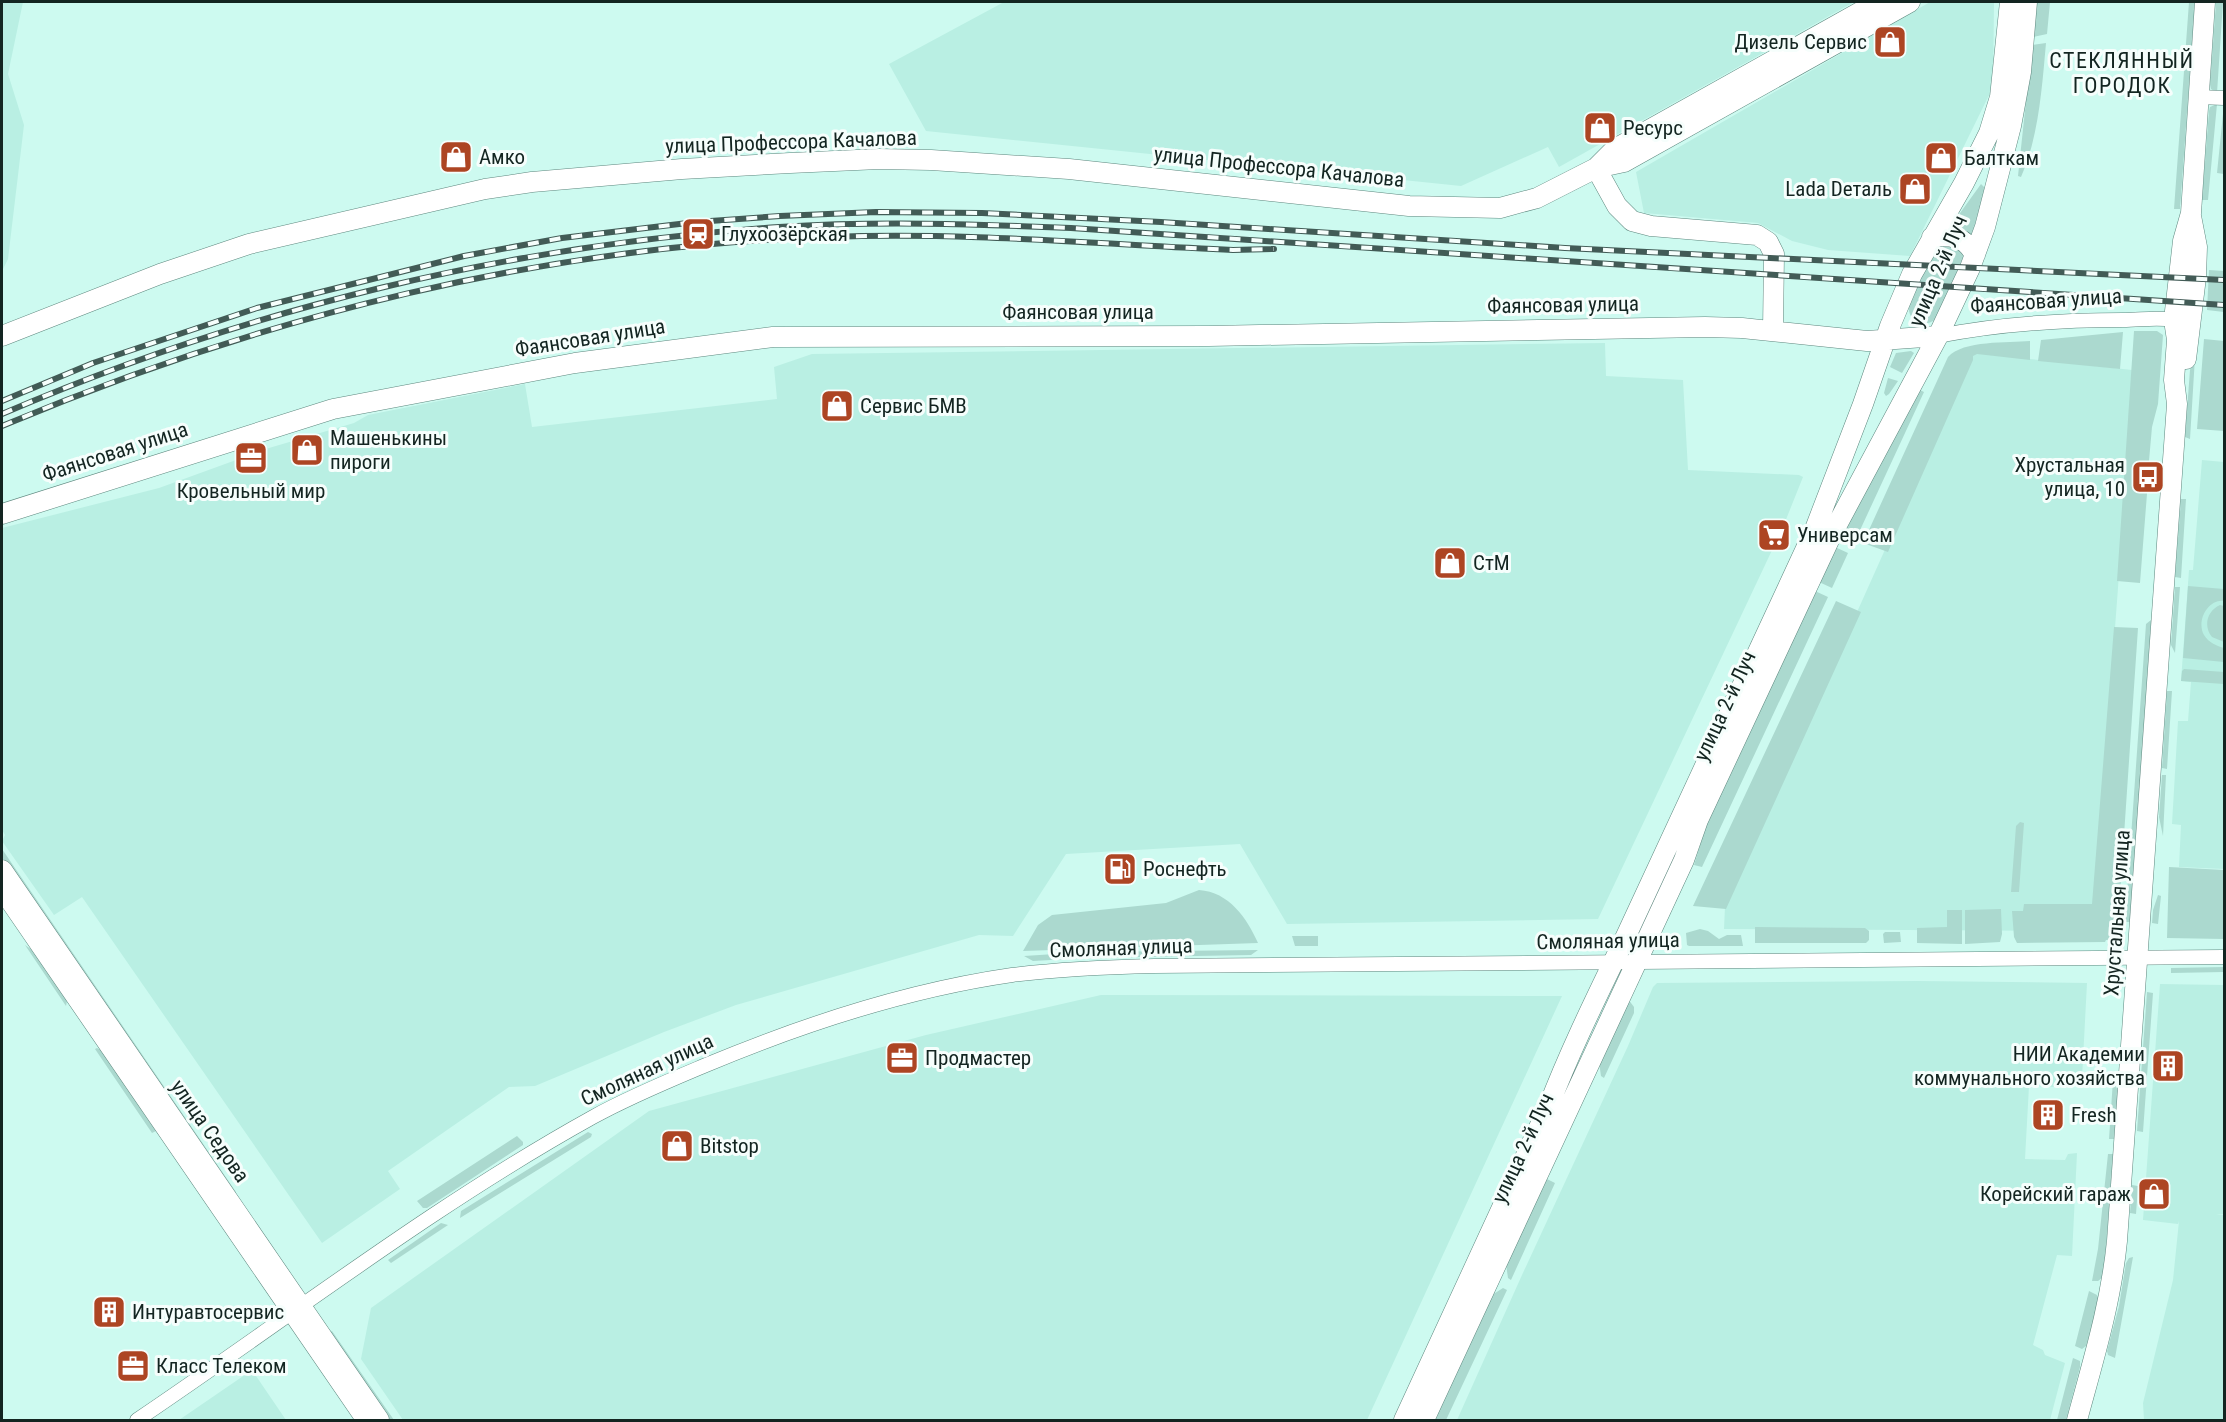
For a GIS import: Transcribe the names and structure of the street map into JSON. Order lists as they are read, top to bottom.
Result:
{
  "streets": {
    "street": [
      "улица Профессора Качалова",
      "улица 2-й Луч",
      "Фаянсовая улица",
      "Хрустальная улица",
      "Смоляная улица",
      "улица Седова"
    ]
  },
  "crossings": [
    ["улица 2-й Луч", "Фаянсовая улица"],
    ["улица 2-й Луч", "Смоляная улица"],
    ["Фаянсовая улица", "Хрустальная улица"],
    ["Хрустальная улица", "Смоляная улица"],
    ["Смоляная улица", "улица Седова"]
  ],
  "districts": ["СТЕКЛЯННЫЙ ГОРОДОК"],
  "places": {
    "shop": [
      "Дизель Сервис",
      "Ресурс",
      "Амко",
      "Балткам",
      "Lada Dеталь",
      "Сервис БМВ",
      "Машенькины пироги",
      "СтМ",
      "Bitstop",
      "Корейский гараж"
    ],
    "station": ["Глухоозёрская"],
    "office": ["Кровельный мир", "Продмастер", "Класс Телеком"],
    "bus stop": ["Хрустальная улица, 10"],
    "supermarket": ["Универсам"],
    "fuel station": ["Роснефть"],
    "building": ["НИИ Академии коммунального хозяйства", "Fresh", "Интуравтосервис"]
  }
}
